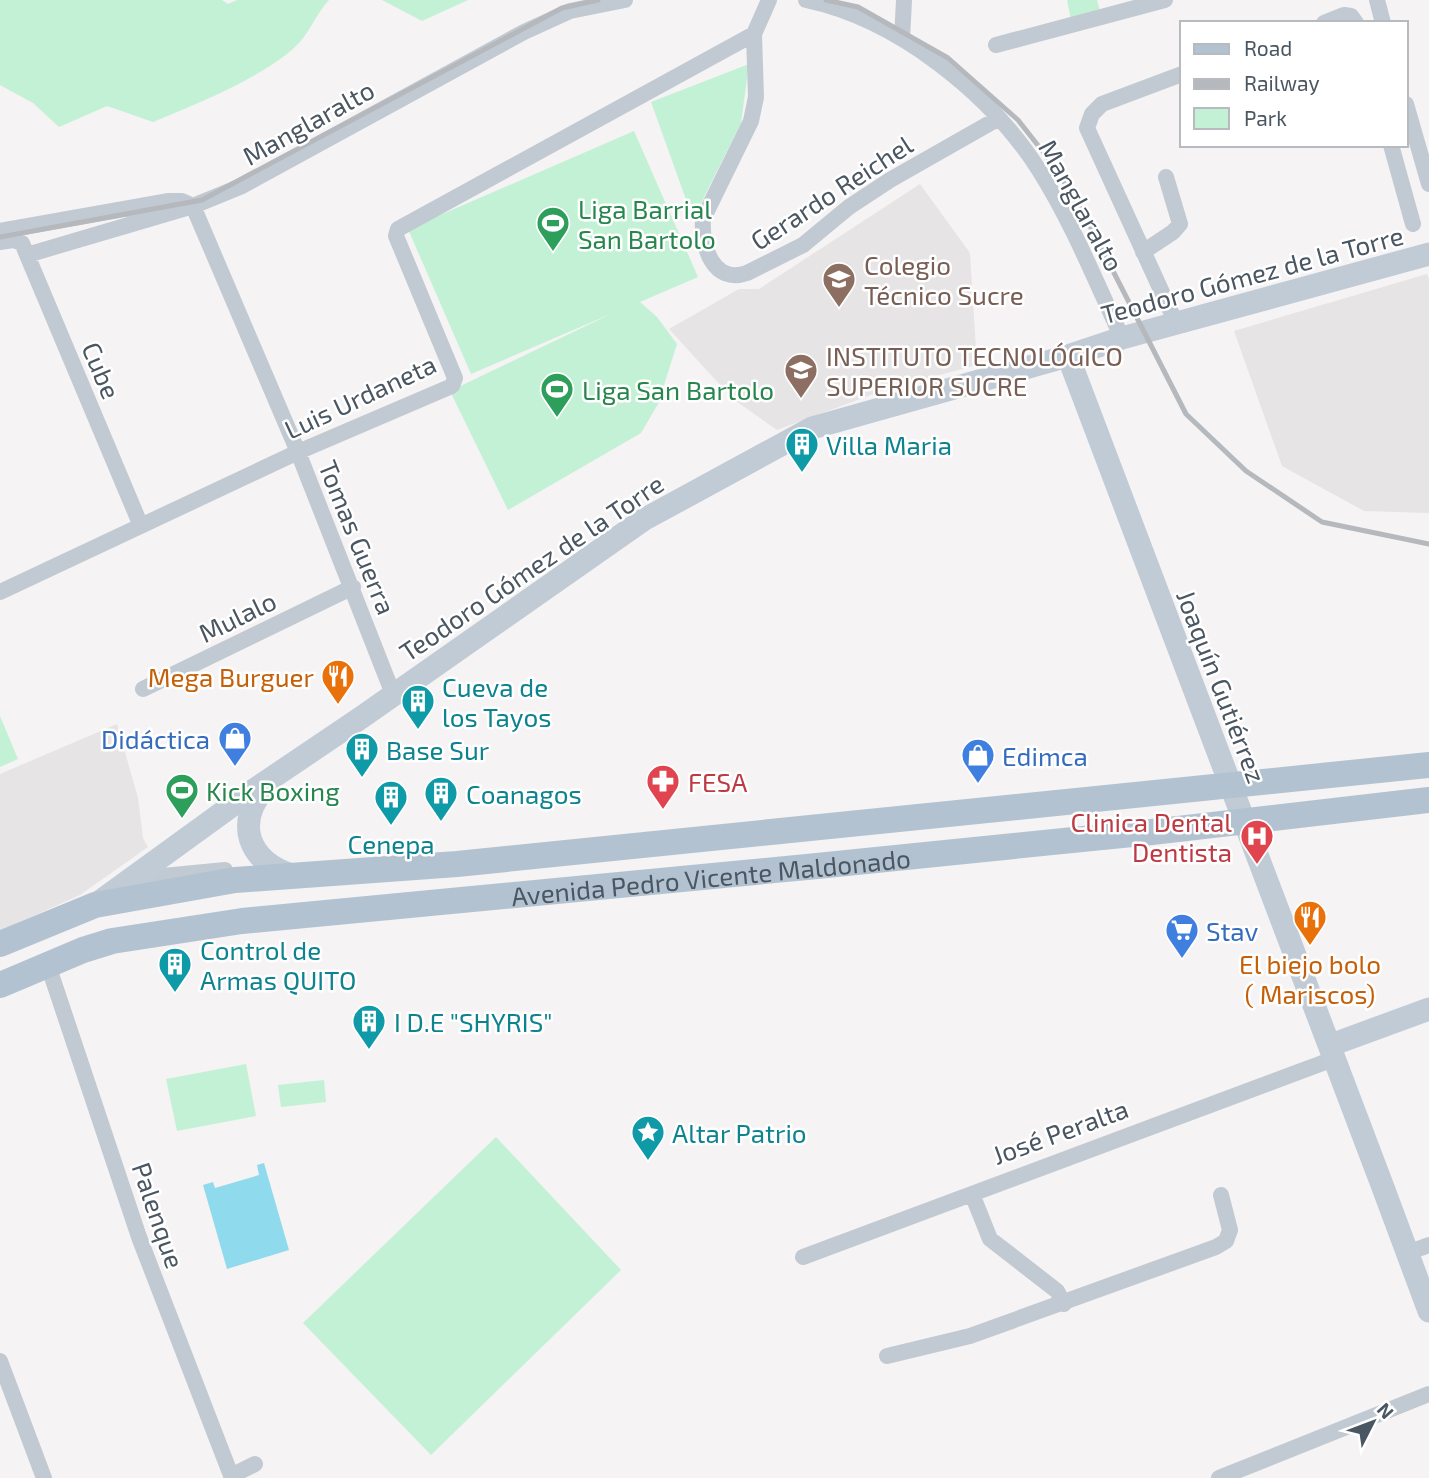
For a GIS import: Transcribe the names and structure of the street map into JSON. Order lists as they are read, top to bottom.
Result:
{
  "streets": {
    "main road": ["Avenida Pedro Vicente Maldonado"],
    "street": [
      "Manglaralto",
      "Gerardo Reichel",
      "Teodoro Gómez de la Torre",
      "Cube",
      "Luis Urdaneta",
      "Tomas Guerra",
      "Mulalo",
      "Joaquín Gutiérrez",
      "José Peralta",
      "Palenque"
    ]
  },
  "crossings": [
    ["Manglaralto", "Gerardo Reichel"],
    ["Manglaralto", "Teodoro Gómez de la Torre"],
    ["Manglaralto", "Cube"],
    ["Manglaralto", "Tomas Guerra"],
    ["Gerardo Reichel", "Luis Urdaneta"],
    ["Teodoro Gómez de la Torre", "Tomas Guerra"],
    ["Teodoro Gómez de la Torre", "Joaquín Gutiérrez"],
    ["Teodoro Gómez de la Torre", "Avenida Pedro Vicente Maldonado"],
    ["Cube", "Luis Urdaneta"],
    ["Luis Urdaneta", "Tomas Guerra"],
    ["Tomas Guerra", "Mulalo"],
    ["Joaquín Gutiérrez", "Avenida Pedro Vicente Maldonado"],
    ["Joaquín Gutiérrez", "José Peralta"],
    ["Avenida Pedro Vicente Maldonado", "Palenque"]
  ],
  "places": {
    "sports": ["Liga Barrial San Bartolo", "Liga San Bartolo", "Kick Boxing"],
    "school or university": ["Colegio Técnico Sucre", "INSTITUTO TECNOLÓGICO SUPERIOR SUCRE"],
    "building": [
      "Villa Maria",
      "Cueva de los Tayos",
      "Base Sur",
      "Coanagos",
      "Cenepa",
      "Control de Armas QUITO",
      "I D.E \"SHYRIS\""
    ],
    "restaurant": ["Mega Burguer", "El biejo bolo ( Mariscos)"],
    "shop": ["Didáctica", "Edimca"],
    "pharmacy": ["FESA"],
    "hospital": ["Clinica Dental Dentista"],
    "supermarket": ["Stav"],
    "place": ["Altar Patrio"]
  },
  "legend": ["Road", "Railway", "Park"],
  "north": "top right"
}
